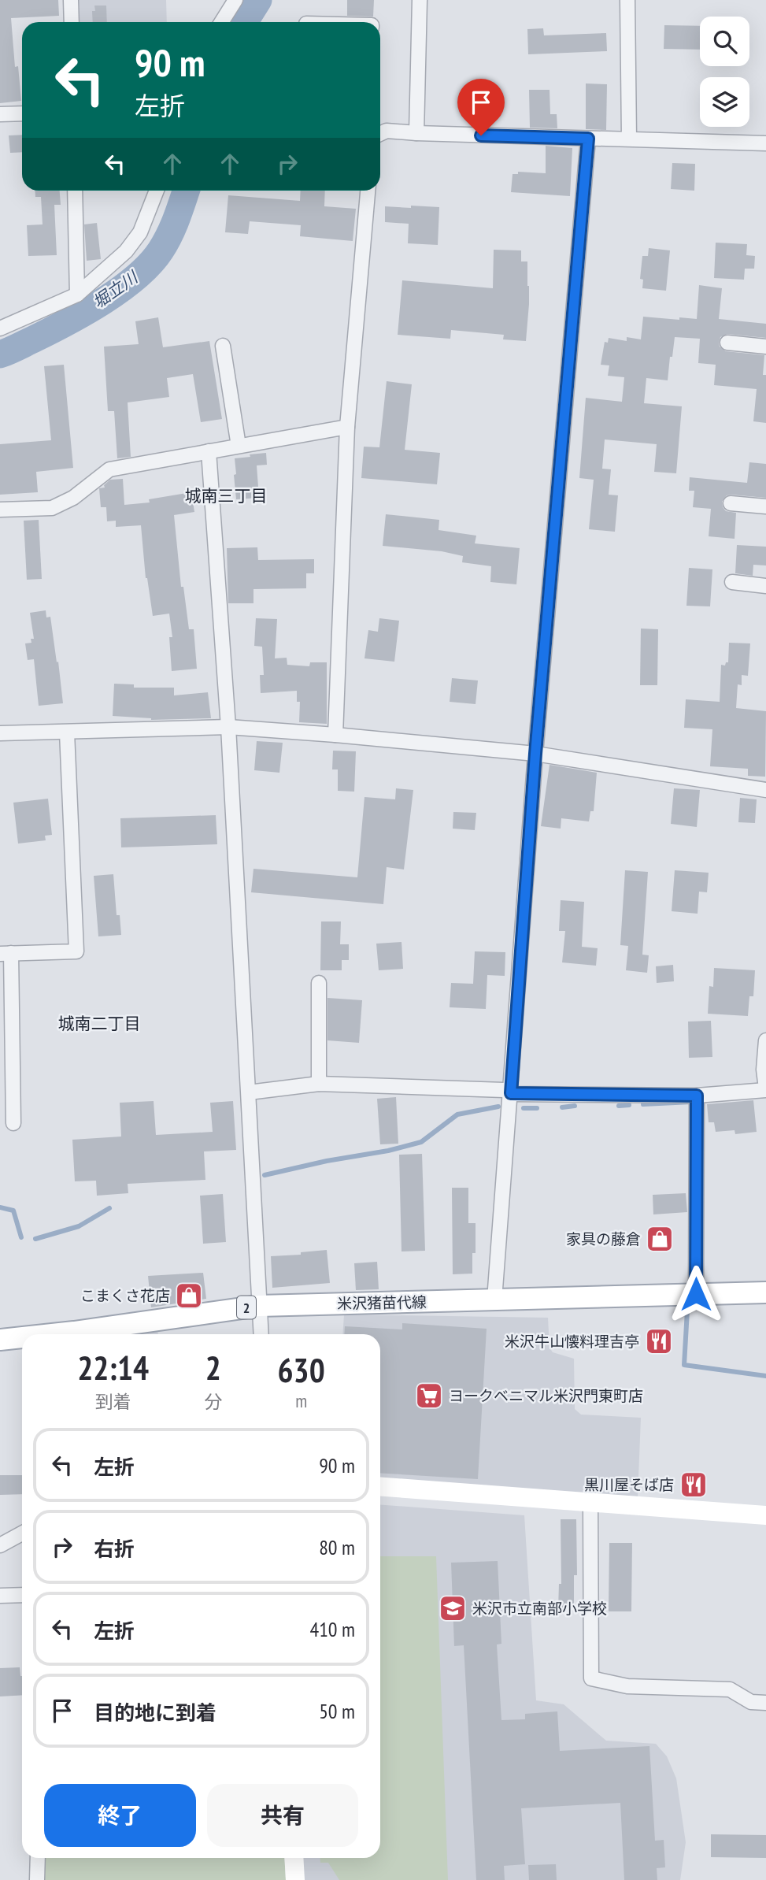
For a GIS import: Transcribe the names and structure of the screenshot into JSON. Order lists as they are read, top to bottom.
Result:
{
  "streets": {
    "main road": ["米沢猪苗代線", "2"]
  },
  "districts": ["城南三丁目", "城南二丁目"],
  "water": ["堀立川"],
  "places": {
    "shop": ["家具の藤倉", "こまくさ花店"],
    "restaurant": ["米沢牛山懐料理吉亭", "黒川屋そば店"],
    "supermarket": ["ヨークベニマル米沢門東町店"],
    "school or university": ["米沢市立南部小学校"]
  },
  "page": {
    "turn": ["90 m", "左折"],
    "eta": [
      "22:14",
      "到着",
      "2",
      "分",
      "630",
      "m"
    ],
    "list": [
      {
        "name": "左折",
        "value": "90 m"
      },
      {
        "name": "右折",
        "value": "80 m"
      },
      {
        "name": "左折",
        "value": "410 m"
      },
      {
        "name": "目的地に到着",
        "value": "50 m"
      }
    ],
    "buttons": ["終了", "共有"]
  }
}
